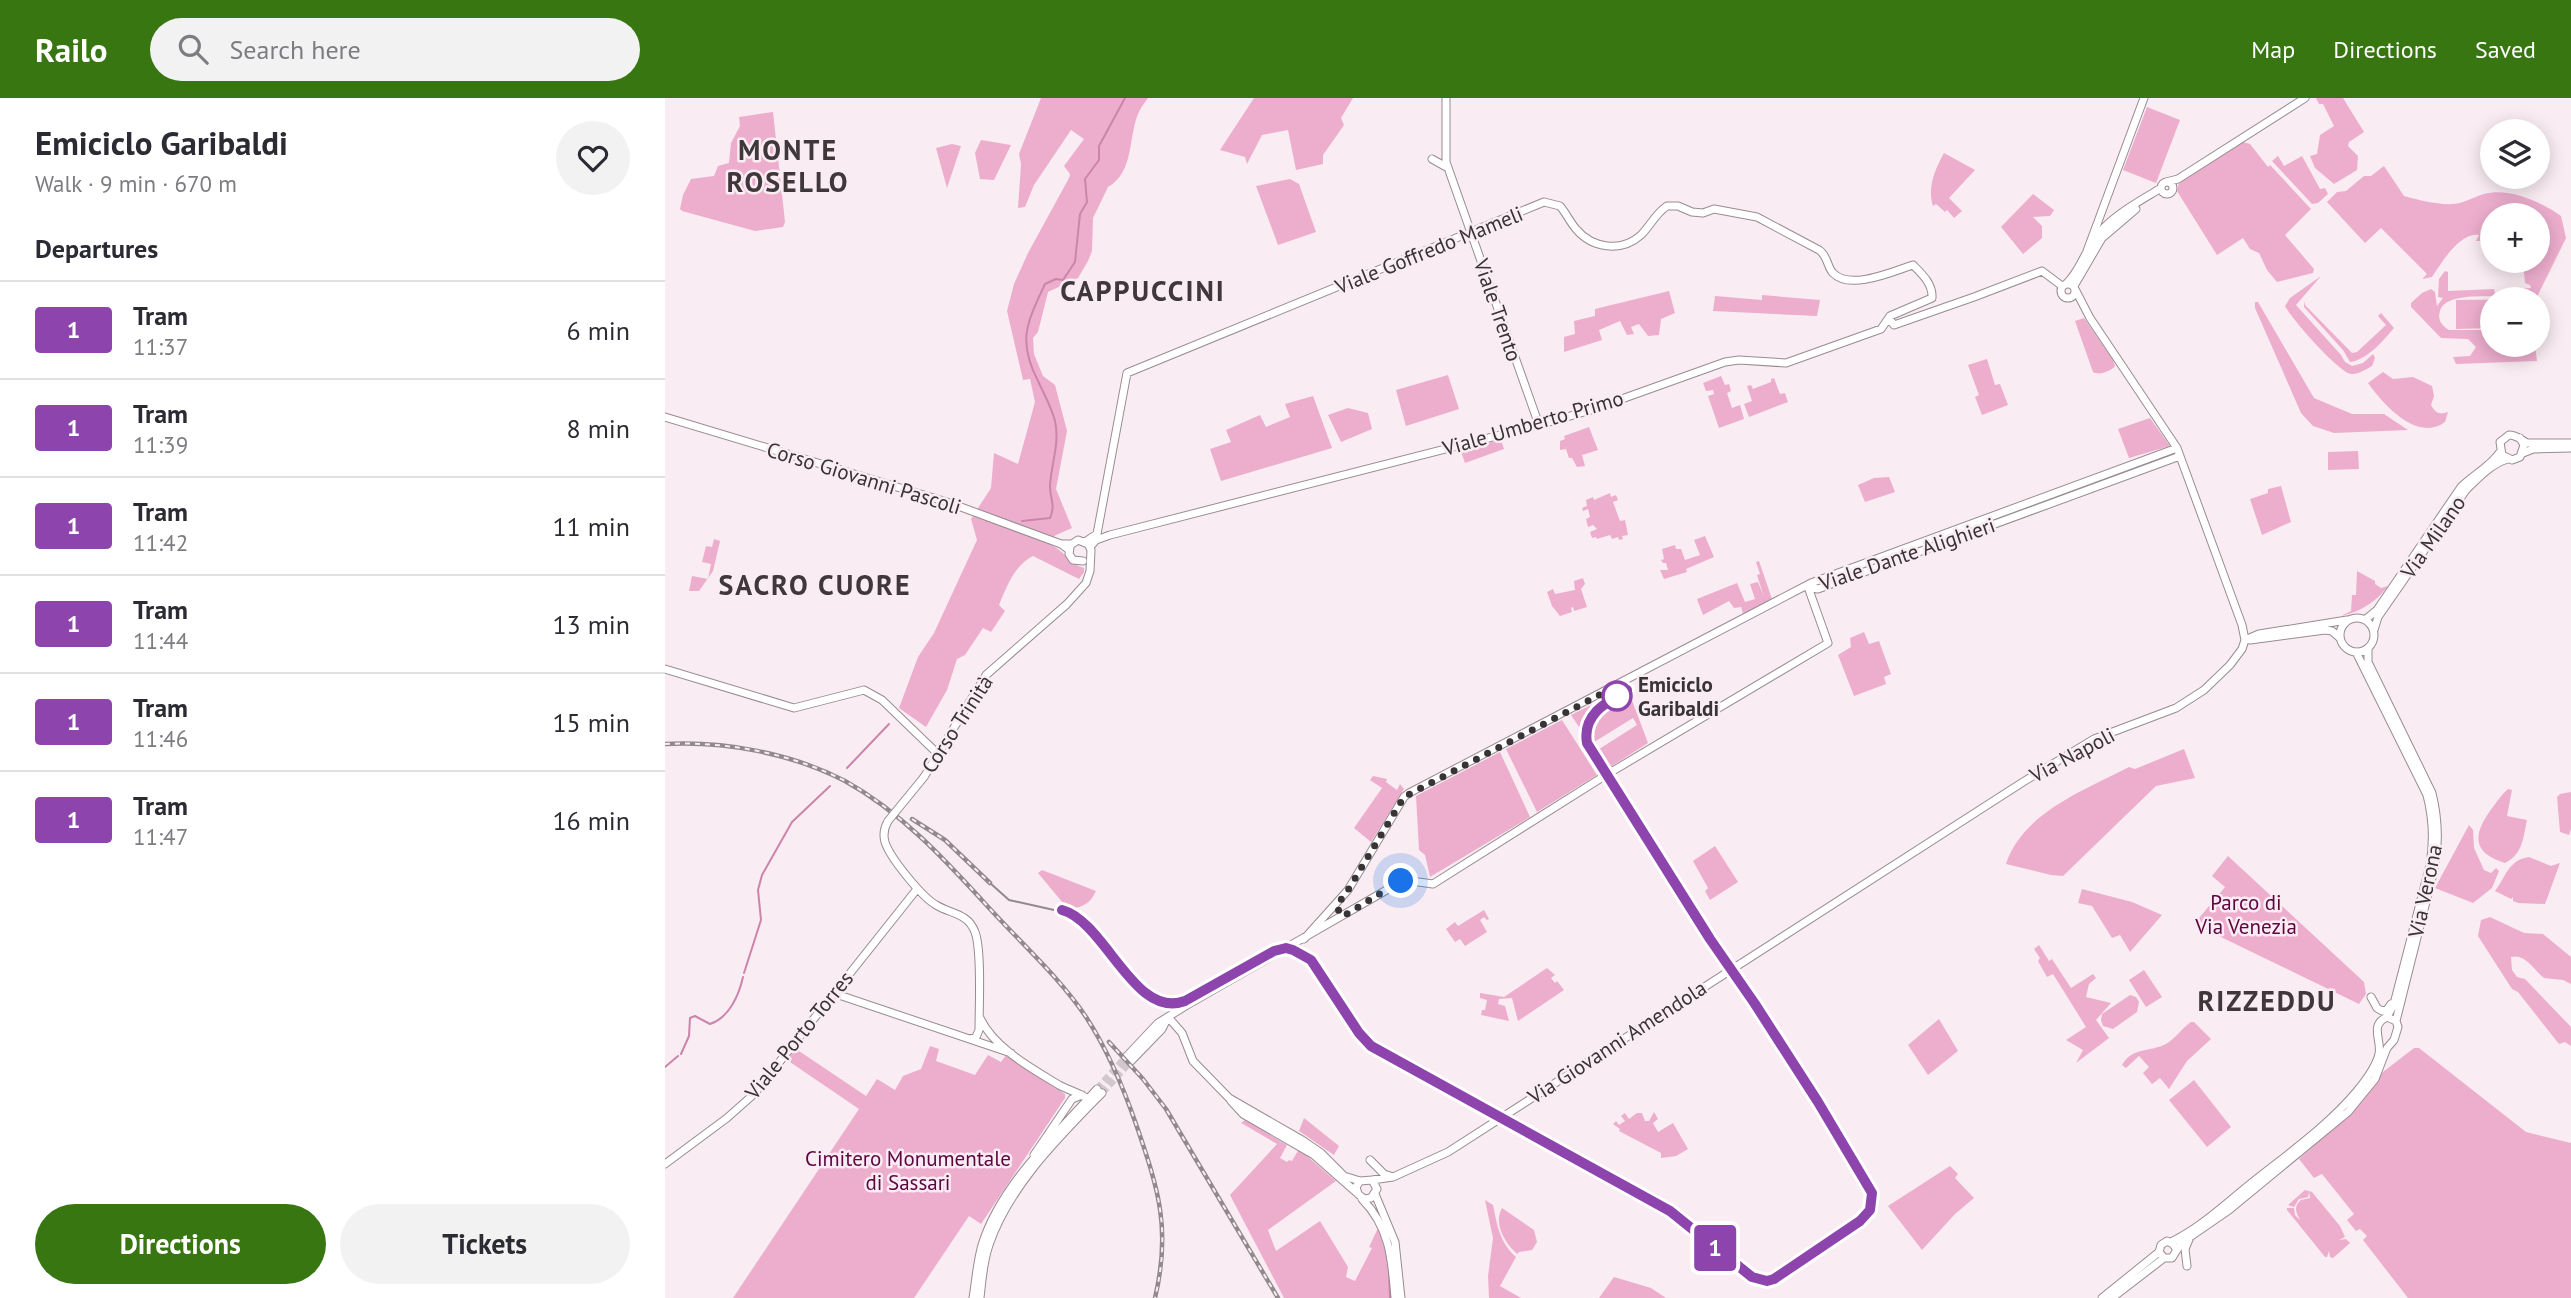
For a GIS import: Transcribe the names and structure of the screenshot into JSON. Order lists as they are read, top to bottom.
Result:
{
  "streets": {
    "main road": [
      "Viale Goffredo Mameli",
      "Viale Trento",
      "Viale Umberto Primo",
      "Corso Giovanni Pascoli",
      "Via Milano",
      "Viale Dante Alighieri",
      "Corso Trinità",
      "Via Napoli",
      "Via Verona",
      "Viale Porto Torres",
      "Via Giovanni Amendola"
    ]
  },
  "crossings": [
    ["Viale Goffredo Mameli", "Viale Trento"],
    ["Viale Goffredo Mameli", "Viale Umberto Primo"],
    ["Viale Goffredo Mameli", "Corso Giovanni Pascoli"],
    ["Viale Trento", "Viale Umberto Primo"],
    ["Viale Umberto Primo", "Corso Giovanni Pascoli"],
    ["Via Milano", "Via Verona"],
    ["Corso Trinità", "Viale Porto Torres"],
    ["Via Napoli", "Via Giovanni Amendola"]
  ],
  "districts": [
    "MONTE ROSELLO",
    "CAPPUCCINI",
    "SACRO CUORE",
    "RIZZEDDU"
  ],
  "parks": ["Parco di Via Venezia", "Cimitero Monumentale di Sassari"],
  "places": ["Emiciclo Garibaldi"],
  "lines": ["tram line 1"],
  "page": {
    "header": "Railo",
    "search": "Search here",
    "nav": ["Map", "Directions", "Saved"],
    "heading": [
      ["Emiciclo Garibaldi", "Walk · 9 min · 670 m"],
      "Departures"
    ],
    "on_map": "1",
    "map_buttons": ["+", "−"],
    "list": [
      {
        "mark": "1",
        "name": "Tram",
        "note": "11:37",
        "value": "6 min"
      },
      {
        "mark": "1",
        "name": "Tram",
        "note": "11:39",
        "value": "8 min"
      },
      {
        "mark": "1",
        "name": "Tram",
        "note": "11:42",
        "value": "11 min"
      },
      {
        "mark": "1",
        "name": "Tram",
        "note": "11:44",
        "value": "13 min"
      },
      {
        "mark": "1",
        "name": "Tram",
        "note": "11:46",
        "value": "15 min"
      },
      {
        "mark": "1",
        "name": "Tram",
        "note": "11:47",
        "value": "16 min"
      }
    ],
    "buttons": ["Directions", "Tickets"]
  }
}
